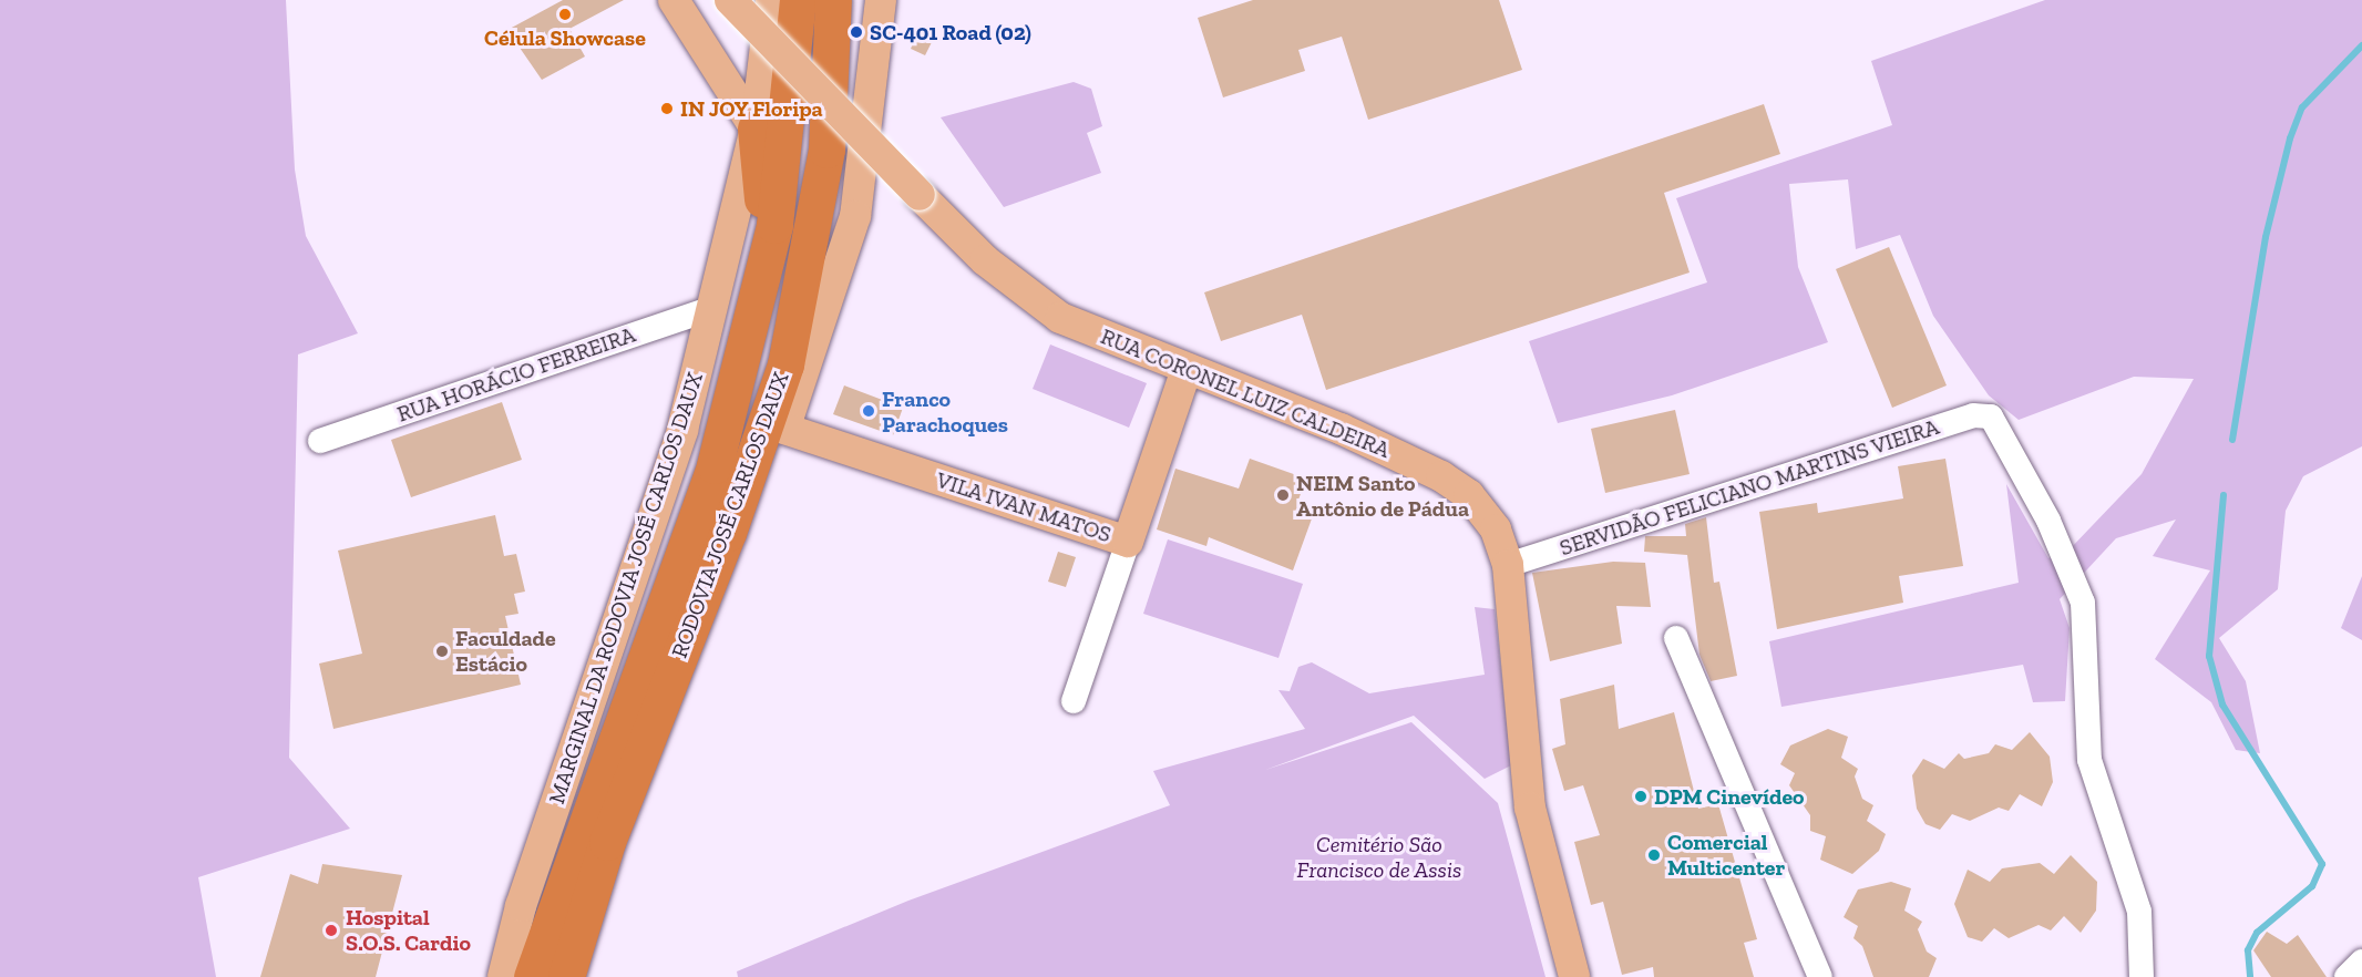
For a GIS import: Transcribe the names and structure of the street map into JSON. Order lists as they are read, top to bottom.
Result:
{
  "streets": {
    "highway": ["RODOVIA JOSÉ CARLOS DAUX"],
    "main road": ["RUA CORONEL LUIZ CALDEIRA", "VILA IVAN MATOS", "MARGINAL DA RODOVIA JOSÉ CARLOS DAUX"],
    "street": ["RUA HORÁCIO FERREIRA", "SERVIDÃO FELICIANO MARTINS VIEIRA"]
  },
  "crossings": [
    ["RUA HORÁCIO FERREIRA", "MARGINAL DA RODOVIA JOSÉ CARLOS DAUX"],
    ["RUA CORONEL LUIZ CALDEIRA", "SERVIDÃO FELICIANO MARTINS VIEIRA"],
    ["RUA CORONEL LUIZ CALDEIRA", "VILA IVAN MATOS"]
  ],
  "parks": ["Cemitério São Francisco de Assis"],
  "places": [
    "Célula Showcase",
    "SC-401 Road (02)",
    "IN JOY Floripa",
    "Franco Parachoques",
    "NEIM Santo Antônio de Pádua",
    "Faculdade Estácio",
    "DPM Cinevídeo",
    "Comercial Multicenter",
    "Hospital S.O.S. Cardio"
  ]
}
